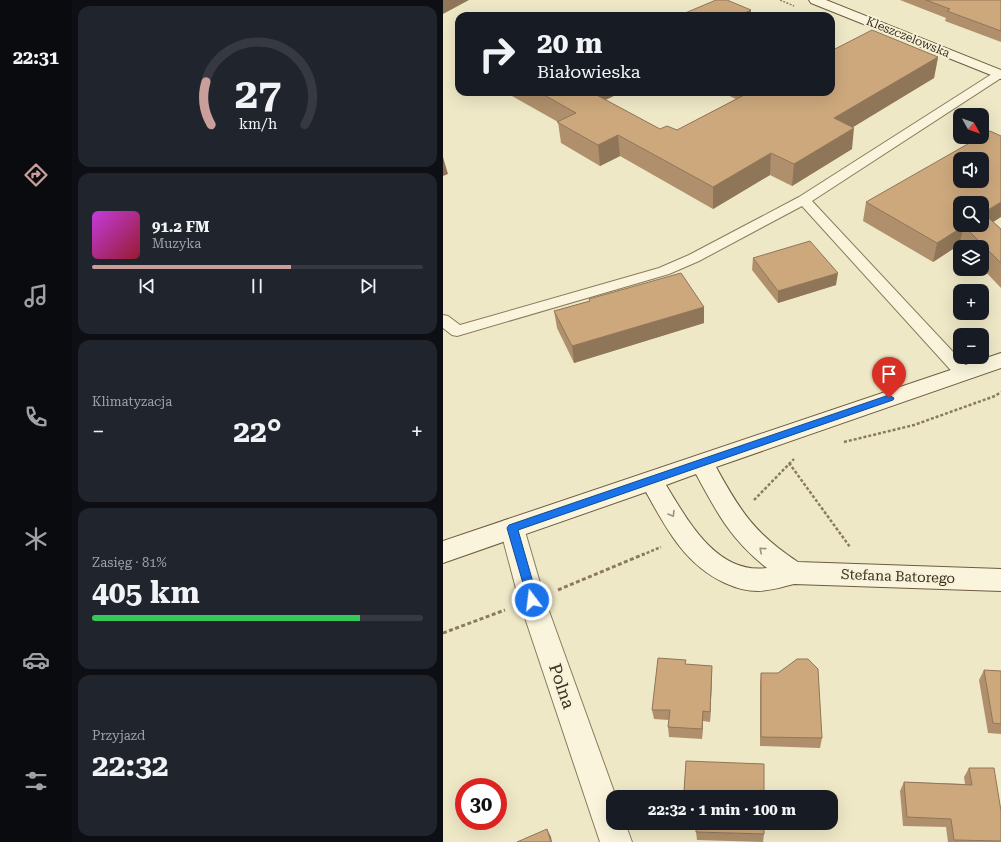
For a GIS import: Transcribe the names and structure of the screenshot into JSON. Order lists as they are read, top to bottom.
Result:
{
  "streets": {
    "main road": ["Kleszczelowska", "Stefana Batorego", "Polna"]
  },
  "north": "bottom right",
  "page": {
    "tabs": "22:31",
    "turn": ["20 m", "Białowieska"],
    "map_buttons": ["+", "−"],
    "song": ["91.2 FM", "Muzyka"],
    "tile": [
      "Klimatyzacja",
      ["Zasięg · 81%", "405 km"],
      ["Przyjazd", "22:32"]
    ],
    "heat": ["−", "22°", "+"],
    "limit": "30",
    "trip": "22:32 · 1 min · 100 m",
    "gauge": ["27", "km/h"]
  }
}
